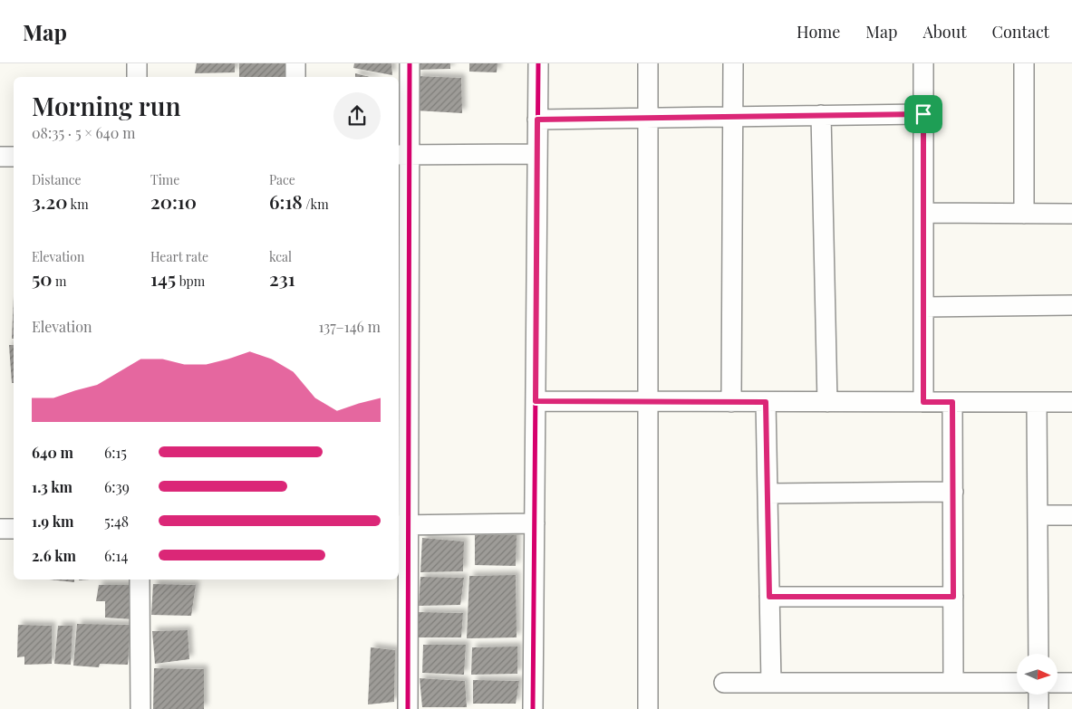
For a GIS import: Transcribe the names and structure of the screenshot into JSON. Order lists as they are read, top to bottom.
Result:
{
  "north": "right",
  "page": {
    "header": "Map",
    "nav": [
      "Home",
      "Map",
      "About",
      "Contact"
    ],
    "heading": ["Morning run", "08:35 · 5 × 640 m"],
    "stats": [
      ["Distance", "3.20 km"],
      ["Time", "20:10"],
      ["Pace", "6:18 /km"],
      ["Elevation", "50 m"],
      ["Heart rate", "145 bpm"],
      ["kcal", "231"]
    ],
    "chart": ["Elevation", "137–146 m"],
    "list": [
      {
        "name": "640 m",
        "note": "6:15"
      },
      {
        "name": "1.3 km",
        "note": "6:39"
      },
      {
        "name": "1.9 km",
        "note": "5:48"
      },
      {
        "name": "2.6 km",
        "note": "6:14"
      }
    ]
  }
}
